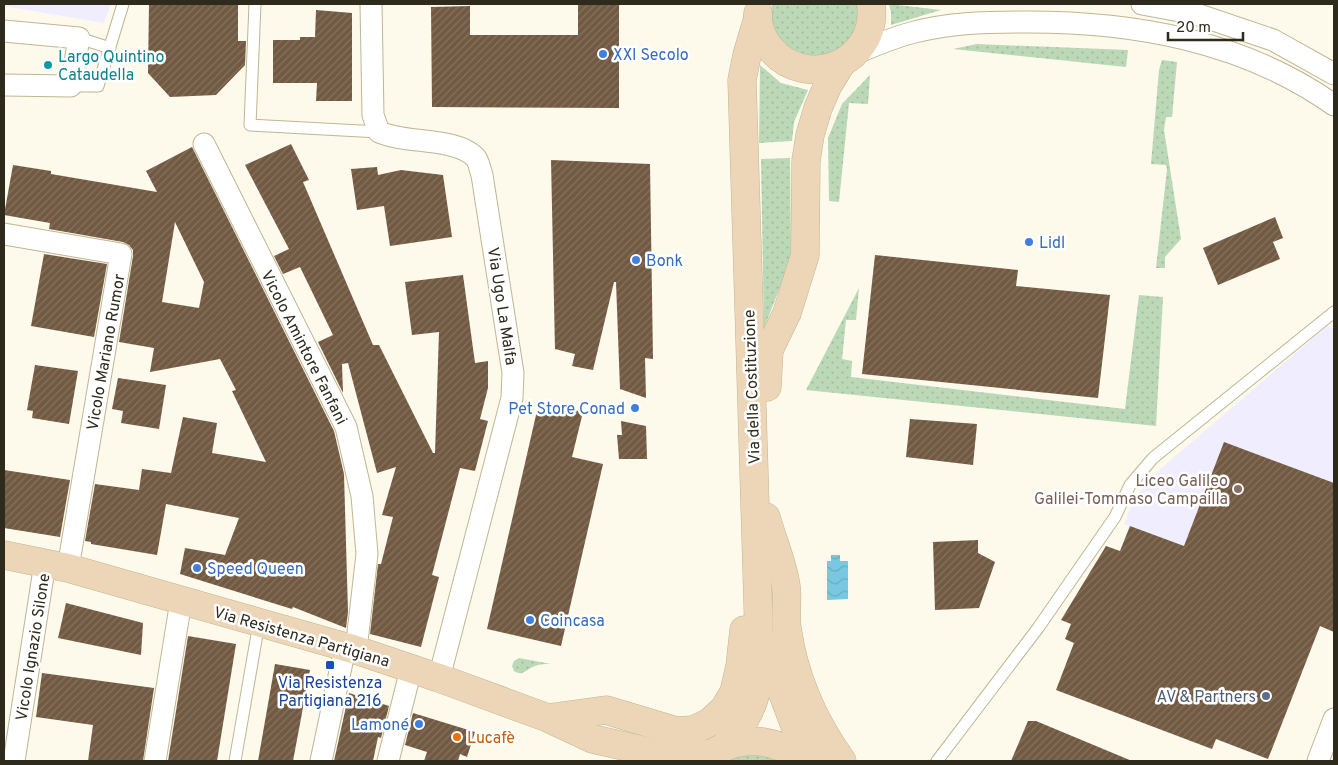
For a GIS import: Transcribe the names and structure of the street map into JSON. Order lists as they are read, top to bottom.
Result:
{
  "streets": {
    "main road": ["Via della Costituzione", "Via Resistenza Partigiana"],
    "street": [
      "Via Ugo La Malfa",
      "Vicolo Amintore Fanfani",
      "Vicolo Mariano Rumor",
      "Vicolo Ignazio Silone"
    ]
  },
  "crossings": [
    ["Via Ugo La Malfa", "Via Resistenza Partigiana"],
    ["Vicolo Amintore Fanfani", "Via Resistenza Partigiana"],
    ["Vicolo Mariano Rumor", "Via Resistenza Partigiana"],
    ["Vicolo Mariano Rumor", "Vicolo Ignazio Silone"],
    ["Via Resistenza Partigiana", "Vicolo Ignazio Silone"]
  ],
  "places": {
    "other": [
      "XXI Secolo",
      "Largo Quintino Cataudella",
      "Lidl",
      "Bonk",
      "Pet Store Conad",
      "Liceo Galileo Galilei-Tommaso Campailla",
      "Speed Queen",
      "Coincasa",
      "AV & Partners",
      "Lamoné",
      "Lucafè"
    ],
    "transit": ["Via Resistenza Partigiana 216"]
  },
  "scale_bar": "20 m"
}
